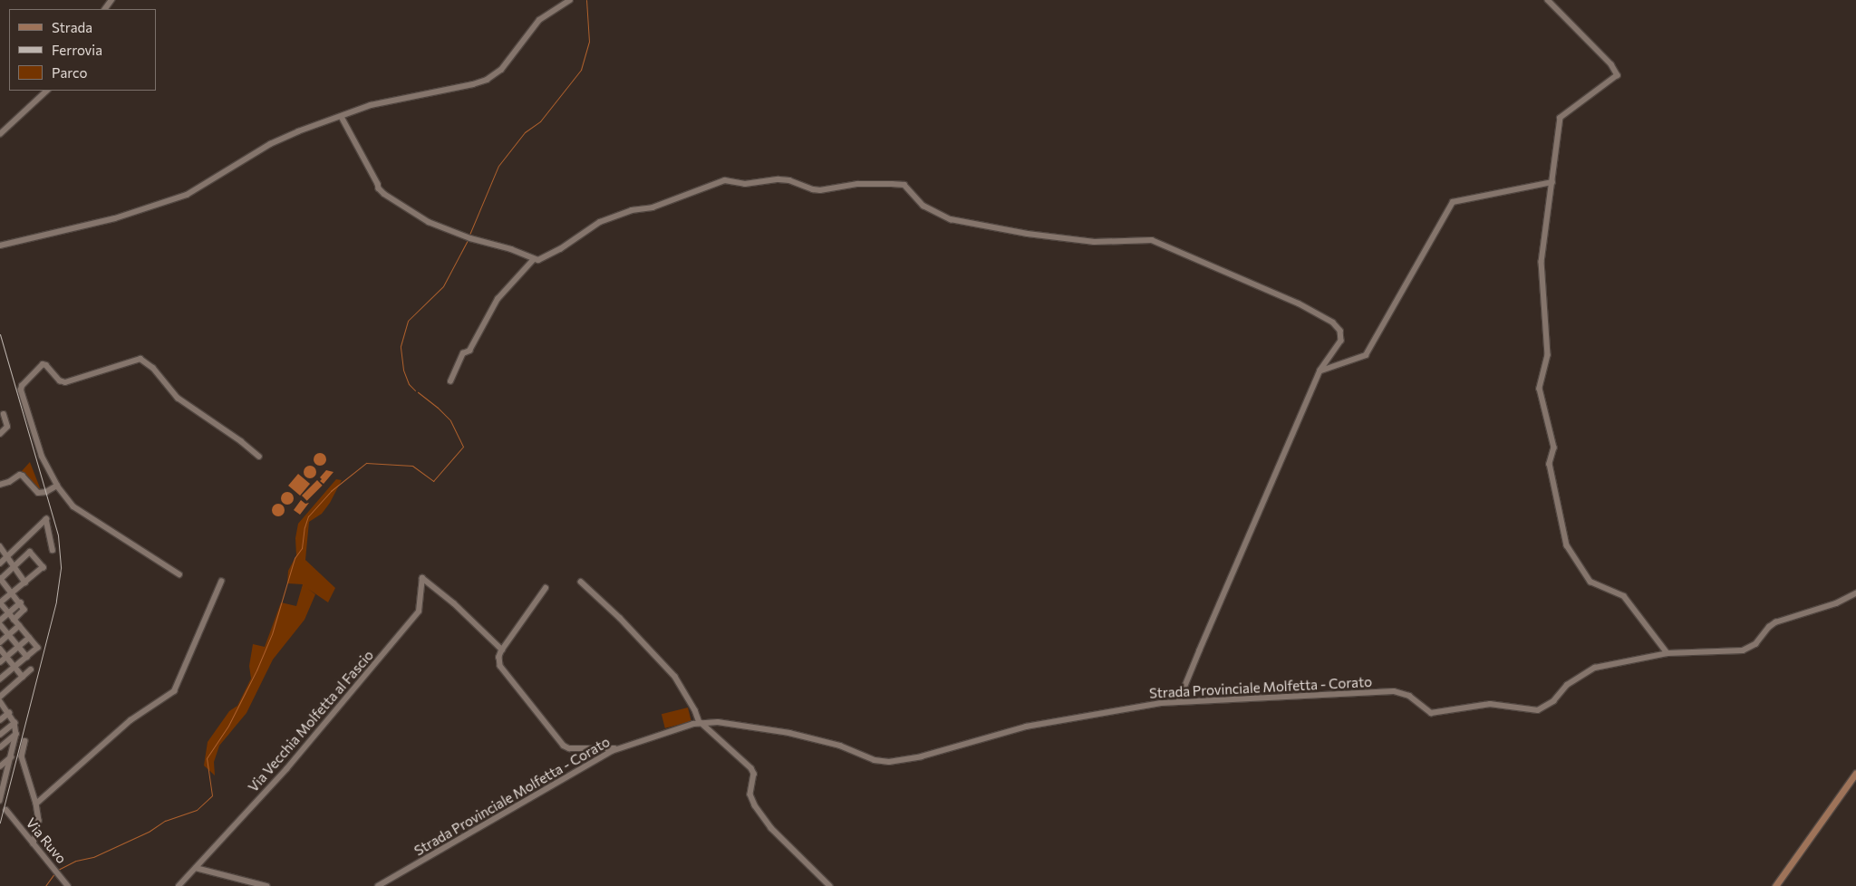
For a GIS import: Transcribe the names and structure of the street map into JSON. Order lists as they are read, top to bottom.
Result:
{
  "streets": {
    "street": ["Strada Provinciale Molfetta - Corato", "Via Vecchia Molfetta al Fascio", "Via Ruvo"]
  },
  "legend": ["Strada", "Ferrovia", "Parco"]
}
